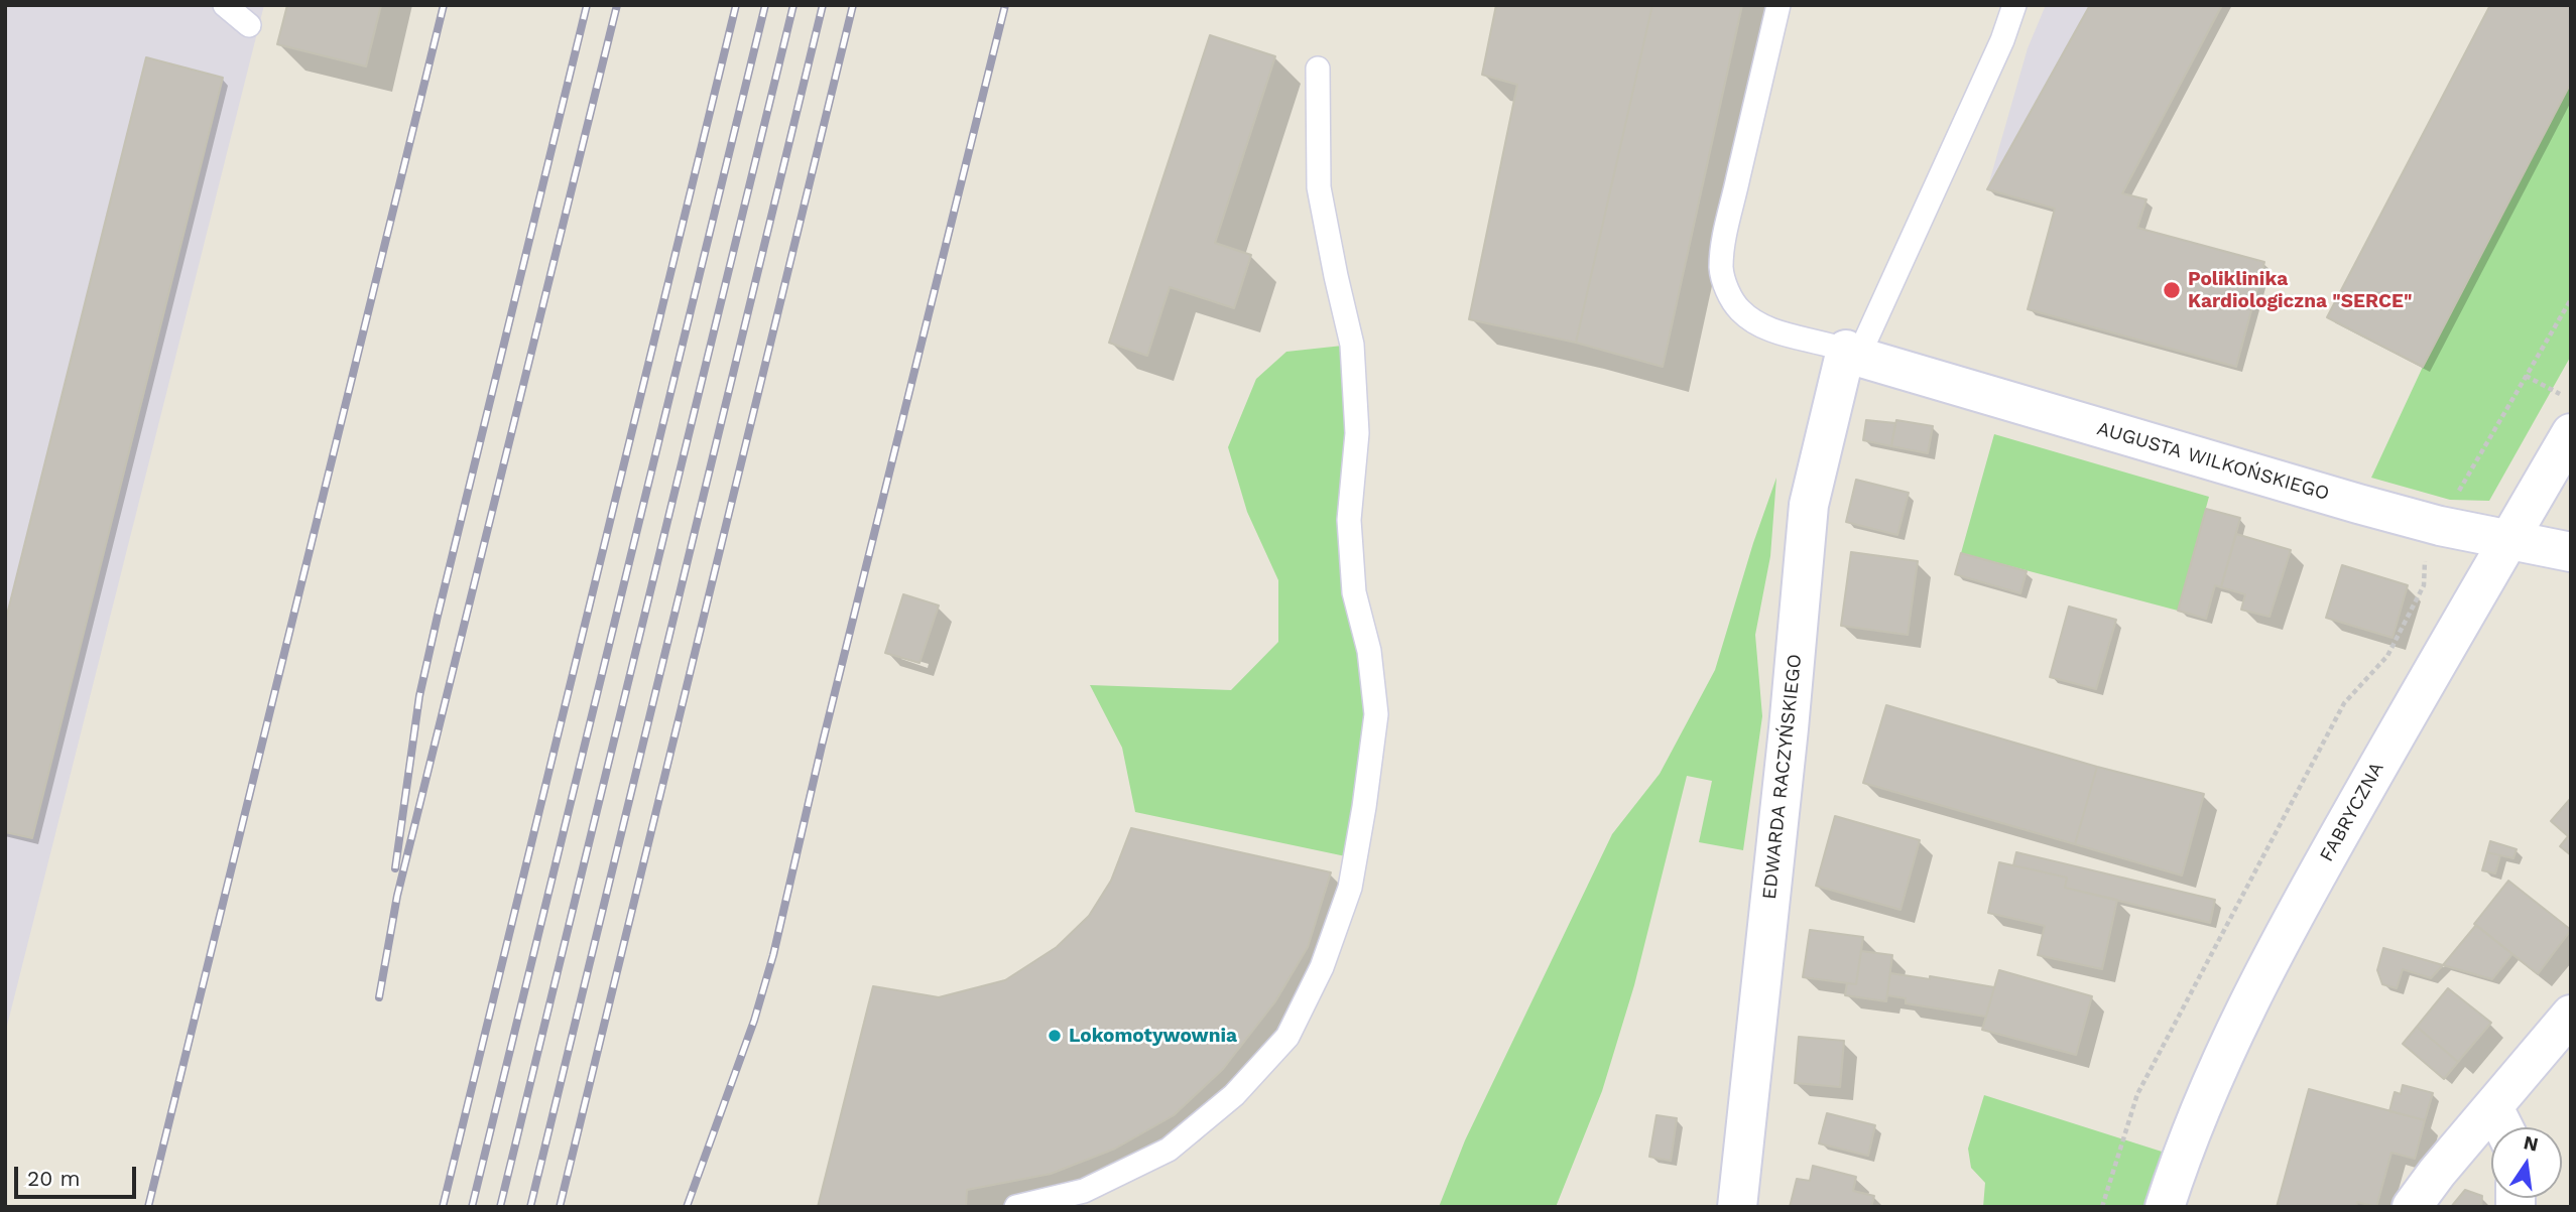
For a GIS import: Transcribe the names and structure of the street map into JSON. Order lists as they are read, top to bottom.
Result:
{
  "streets": {
    "street": ["AUGUSTA WILKOŃSKIEGO", "EDWARDA RACZYŃSKIEGO", "FABRYCZNA"]
  },
  "crossings": [
    ["AUGUSTA WILKOŃSKIEGO", "EDWARDA RACZYŃSKIEGO"],
    ["AUGUSTA WILKOŃSKIEGO", "FABRYCZNA"]
  ],
  "places": ["Poliklinika Kardiologiczna \"SERCE\"", "Lokomotywownia"],
  "scale_bar": "20 m",
  "north": "top"
}
